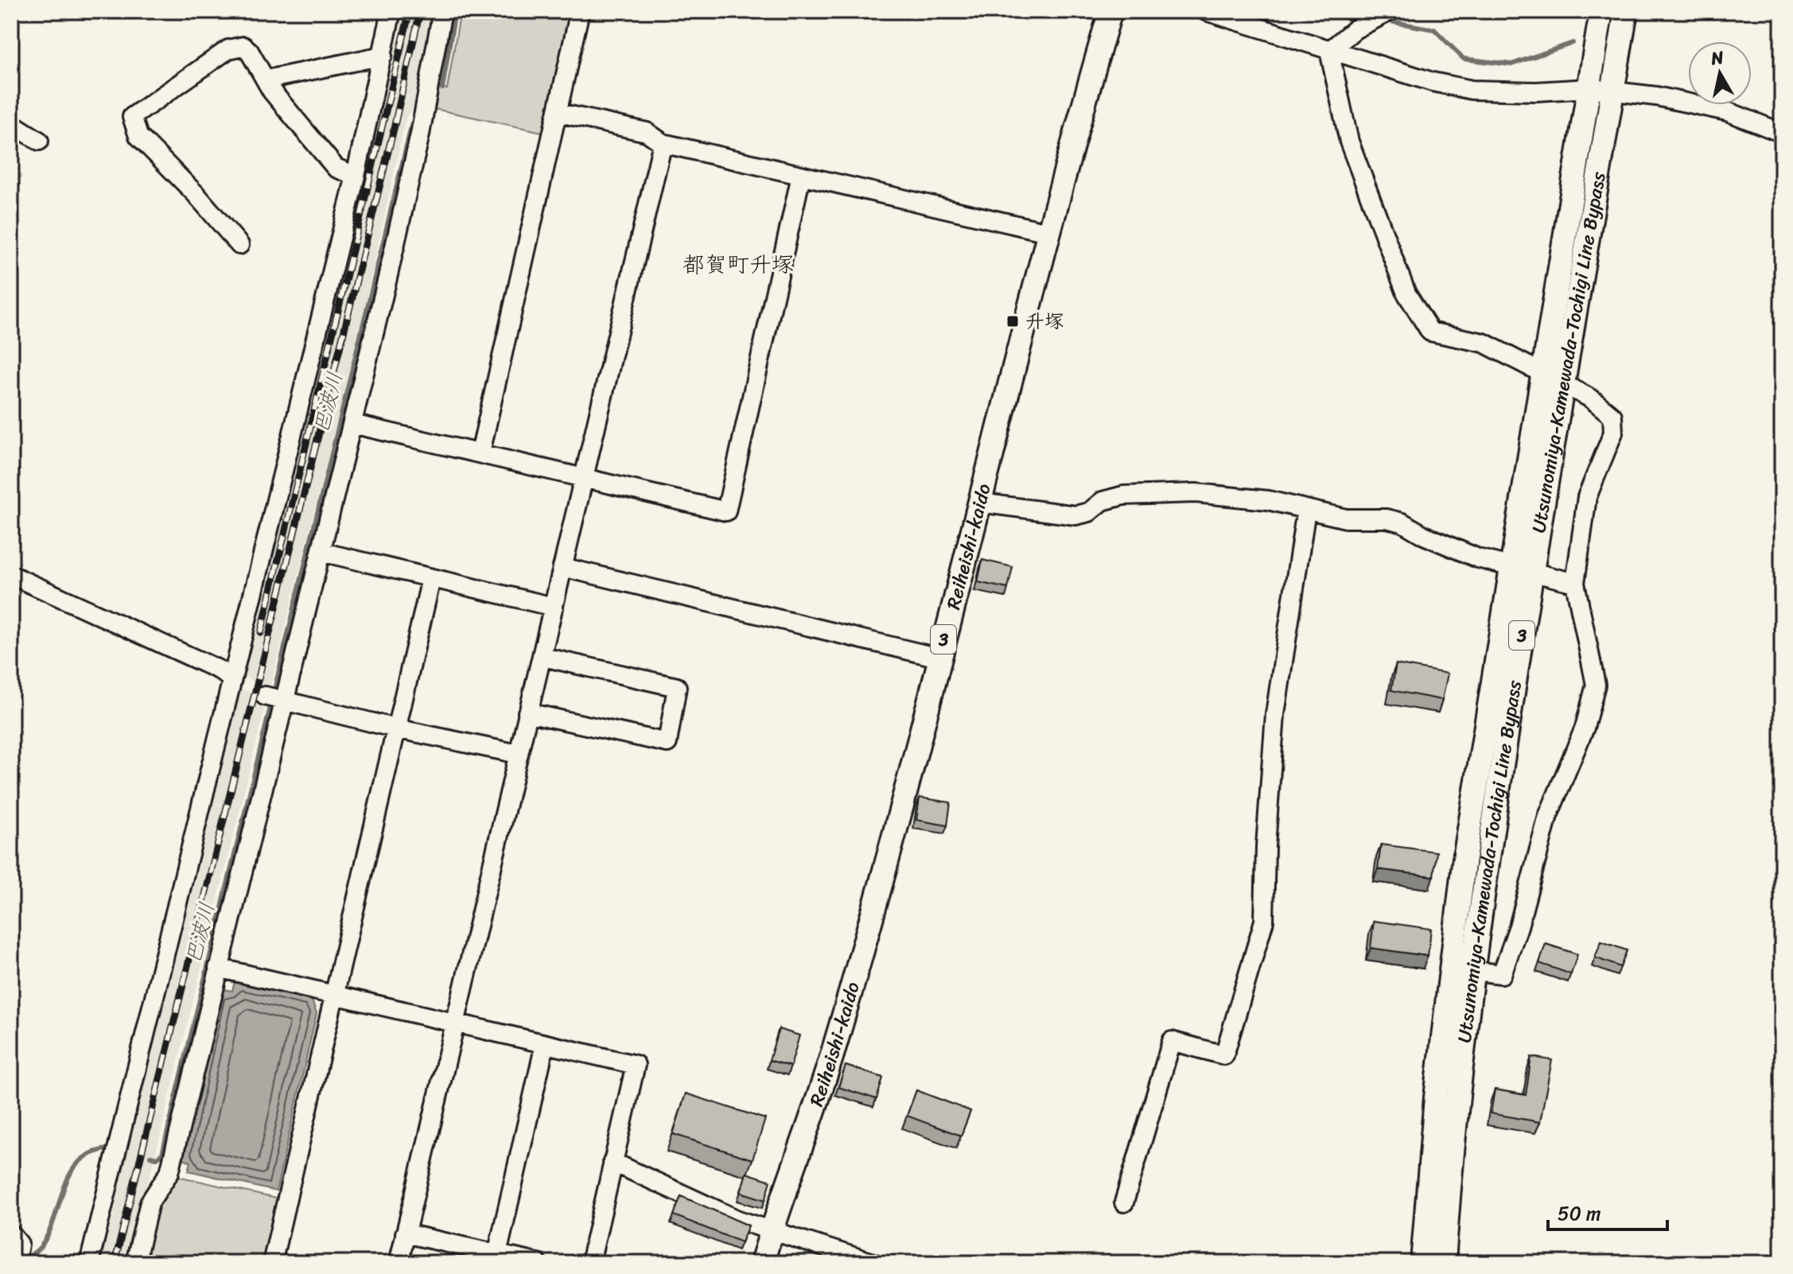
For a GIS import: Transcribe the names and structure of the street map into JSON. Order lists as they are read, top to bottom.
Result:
{
  "streets": {
    "main road": ["Utsunomiya-Kamewada-Tochigi Line Bypass", "Reiheishi-kaido", "3"]
  },
  "districts": ["都賀町升塚"],
  "water": ["巴波川"],
  "places": {
    "transit": ["升塚"]
  },
  "scale_bar": "50 m",
  "north": "top"
}
